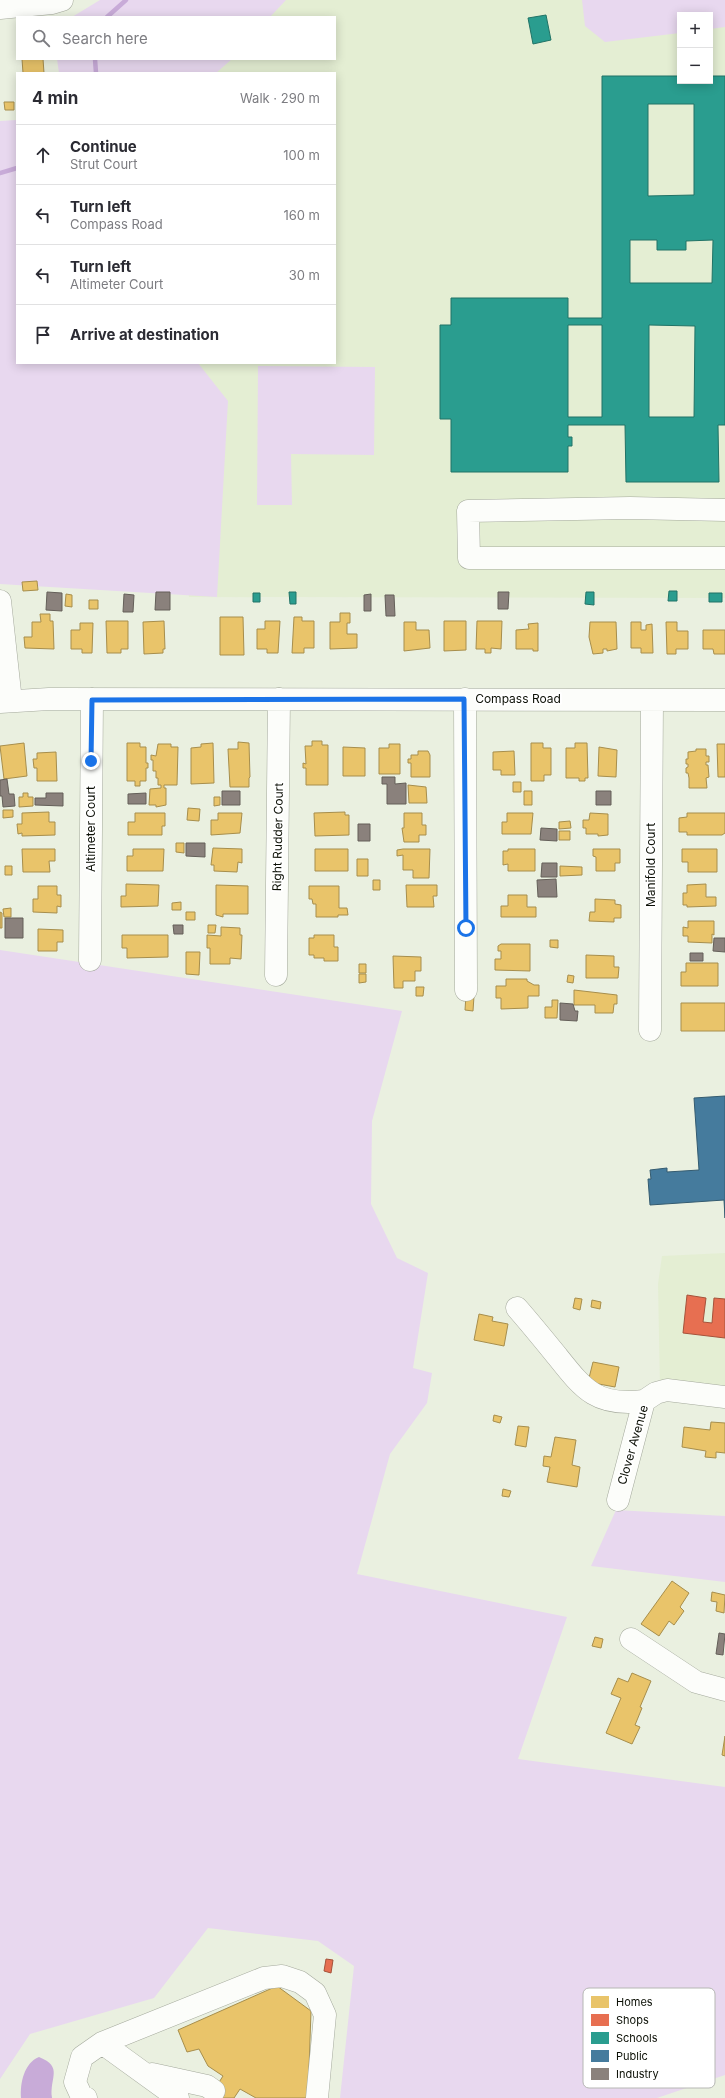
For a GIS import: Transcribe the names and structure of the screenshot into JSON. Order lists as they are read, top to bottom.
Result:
{
  "streets": {
    "street": [
      "Compass Road",
      "Altimeter Court",
      "Right Rudder Court",
      "Manifold Court",
      "Clover Avenue"
    ]
  },
  "crossings": [
    ["Compass Road", "Altimeter Court"],
    ["Compass Road", "Right Rudder Court"],
    ["Compass Road", "Manifold Court"]
  ],
  "legend": [
    "Homes",
    "Shops",
    "Schools",
    "Public",
    "Industry"
  ],
  "page": {
    "map_buttons": ["+", "−"],
    "search": "Search here",
    "heading": ["4 min", "Walk · 290 m"],
    "list": [
      ["Continue", "Strut Court", "100 m"],
      ["Turn left", "Compass Road", "160 m"],
      ["Turn left", "Altimeter Court", "30 m"],
      "Arrive at destination"
    ]
  }
}
